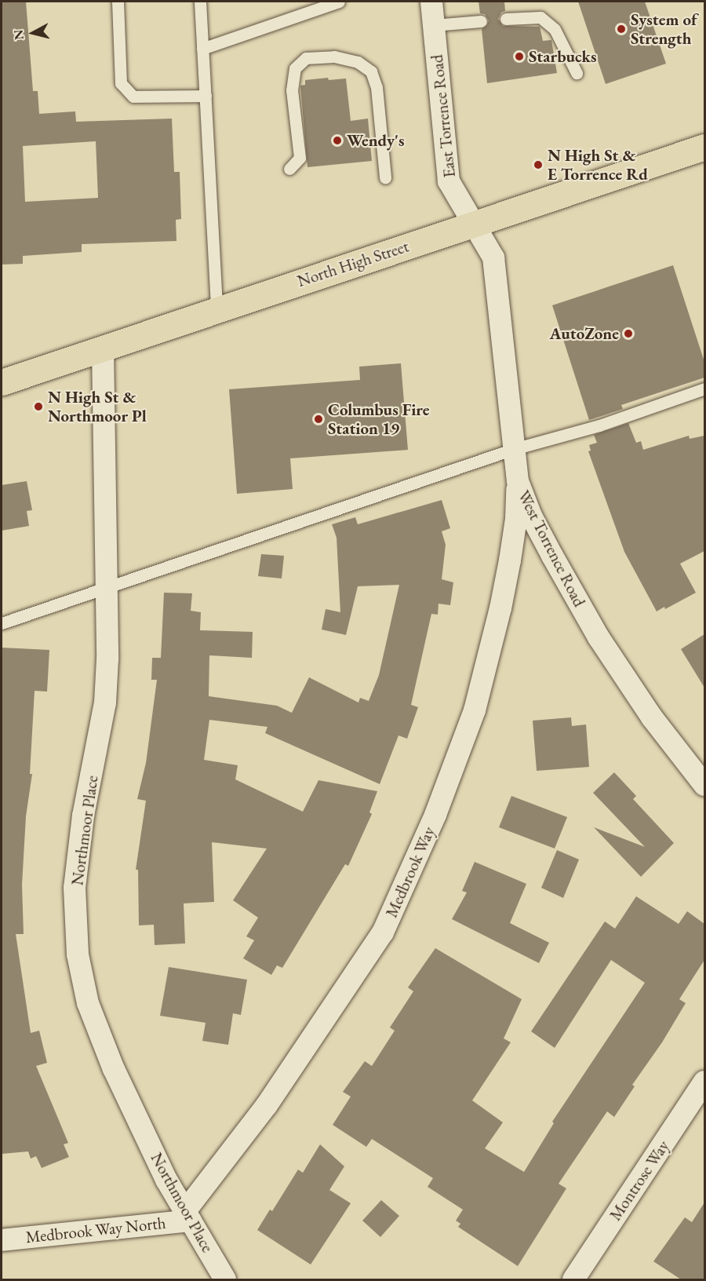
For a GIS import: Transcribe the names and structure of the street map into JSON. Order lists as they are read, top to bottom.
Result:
{
  "streets": {
    "main road": ["North High Street"],
    "street": [
      "East Torrence Road",
      "West Torrence Road",
      "Northmoor Place",
      "Medbrook Way",
      "Montrose Way",
      "Medbrook Way North"
    ]
  },
  "crossings": [
    ["East Torrence Road", "North High Street"],
    ["East Torrence Road", "West Torrence Road"],
    ["North High Street", "West Torrence Road"],
    ["North High Street", "Northmoor Place"],
    ["West Torrence Road", "Medbrook Way"],
    ["Northmoor Place", "Medbrook Way"],
    ["Northmoor Place", "Medbrook Way North"],
    ["Medbrook Way", "Medbrook Way North"]
  ],
  "places": [
    "System of Strength",
    "Starbucks",
    "Wendy's",
    "N High St & E Torrence Rd",
    "AutoZone",
    "N High St & Northmoor Pl",
    "Columbus Fire Station 19"
  ],
  "north": "left"
}
